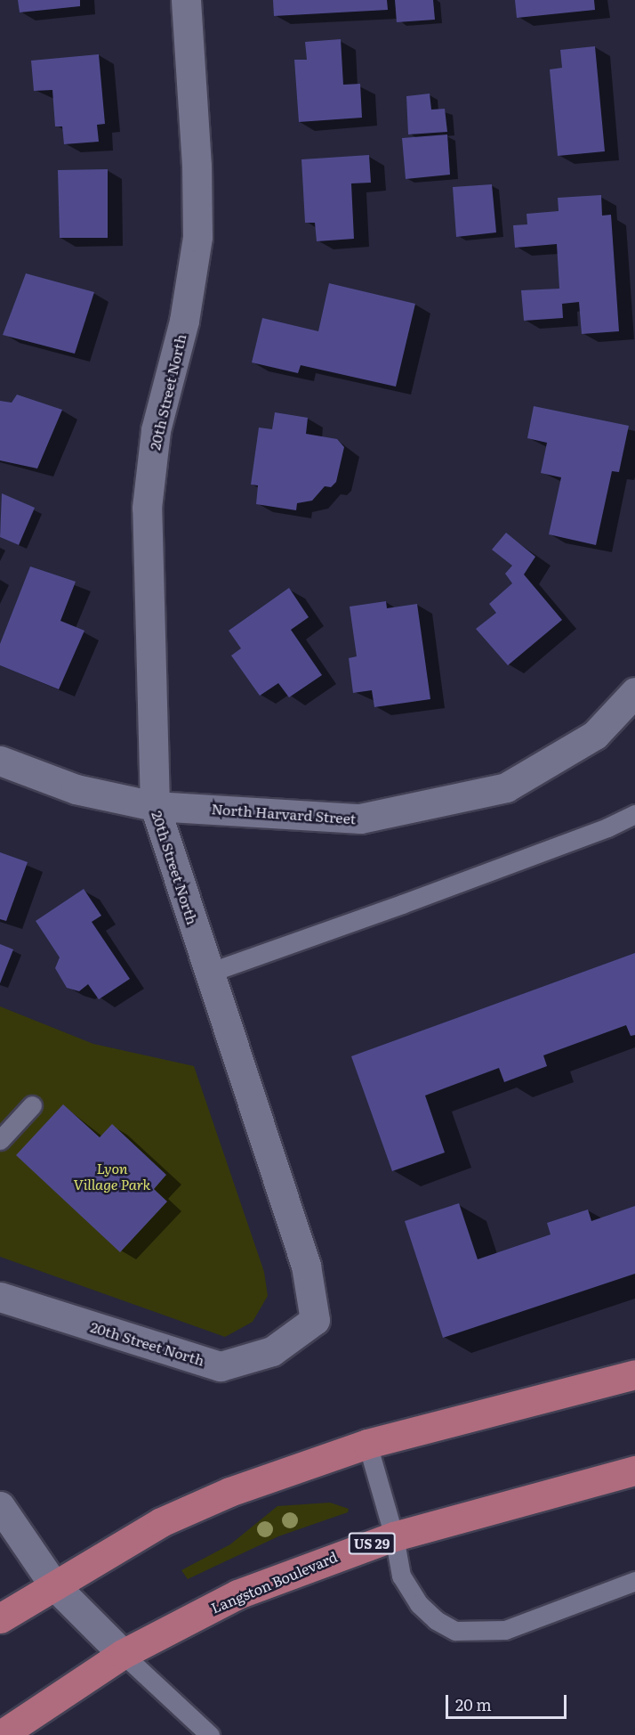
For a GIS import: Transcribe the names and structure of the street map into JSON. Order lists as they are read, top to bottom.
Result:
{
  "streets": {
    "main road": ["US 29", "Langston Boulevard"],
    "street": ["20th Street North", "North Harvard Street"]
  },
  "crossings": [
    ["20th Street North", "North Harvard Street"]
  ],
  "parks": ["Lyon Village Park"],
  "scale_bar": "20 m"
}
